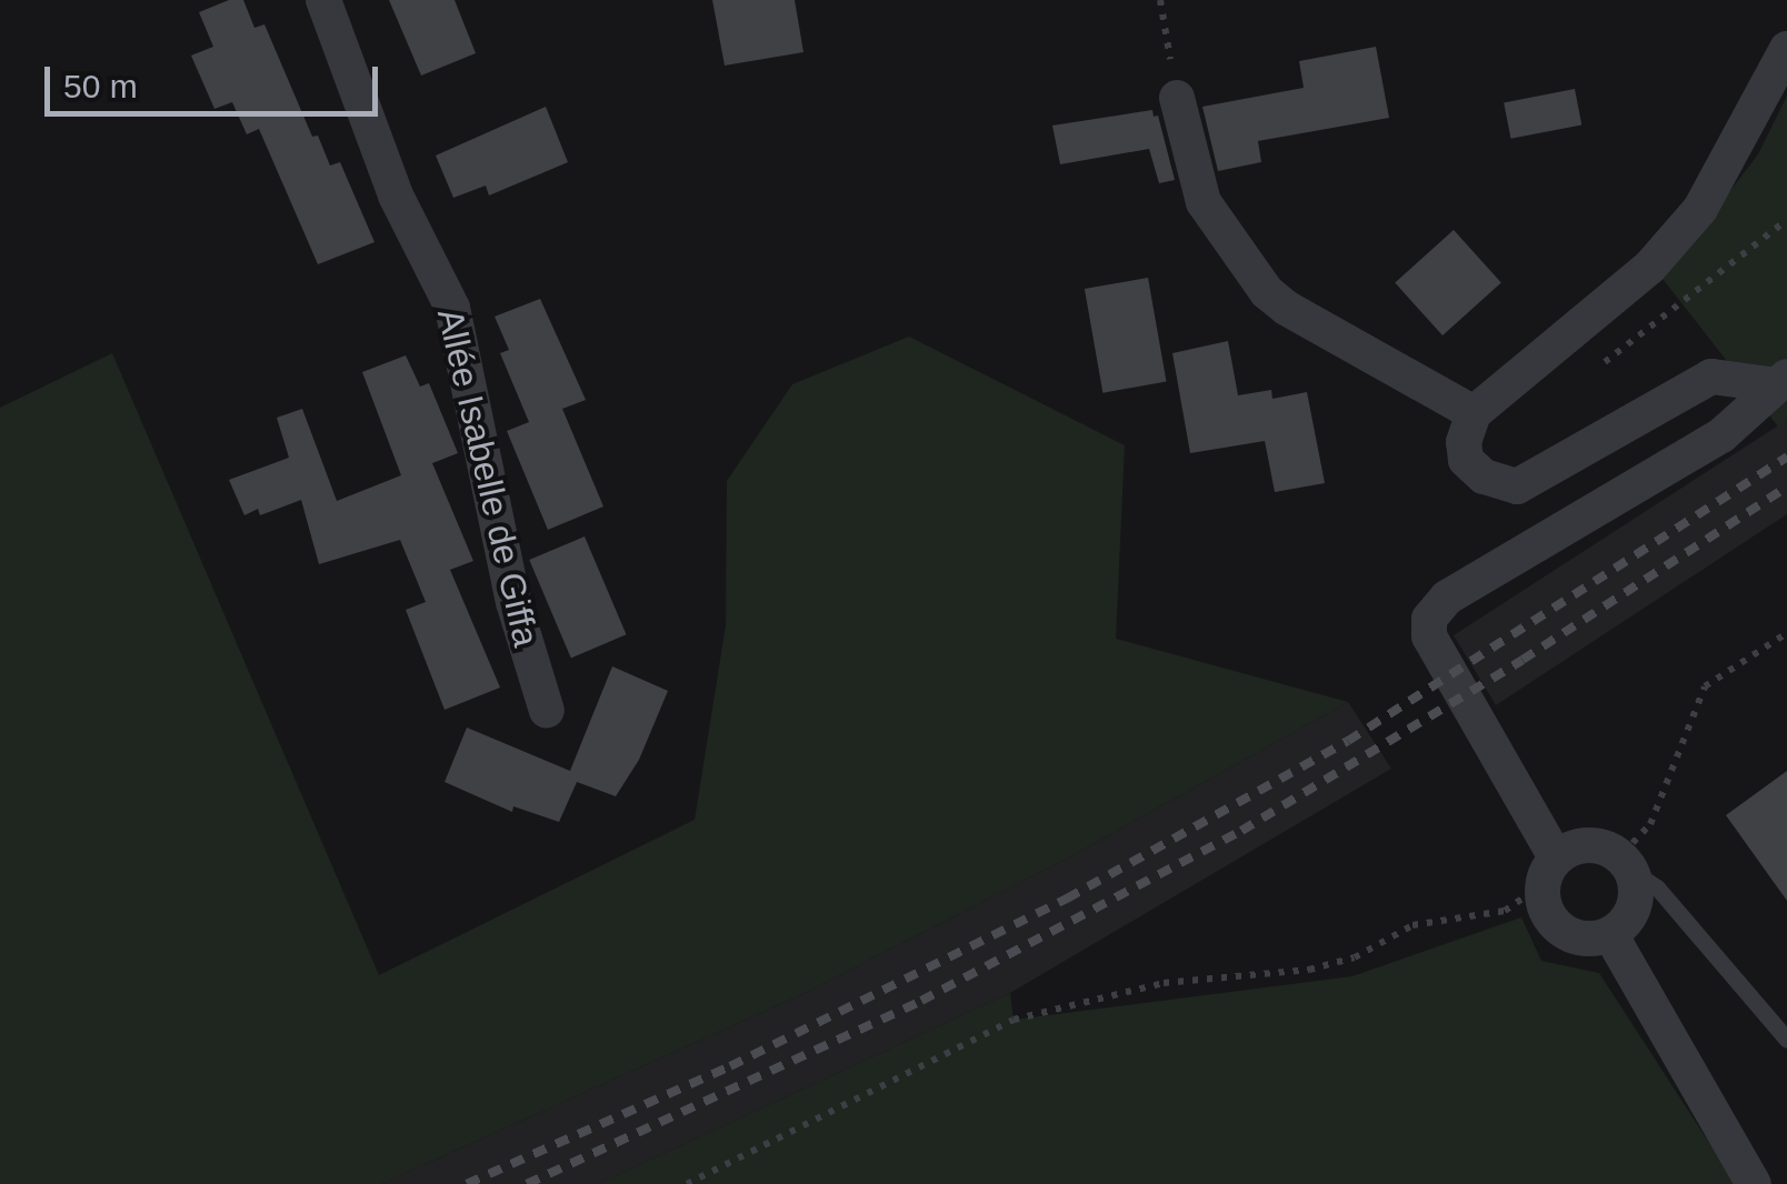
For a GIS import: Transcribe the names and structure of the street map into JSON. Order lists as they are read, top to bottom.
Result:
{
  "streets": {
    "street": ["Allée Isabelle de Giffa"]
  },
  "scale_bar": "50 m"
}
